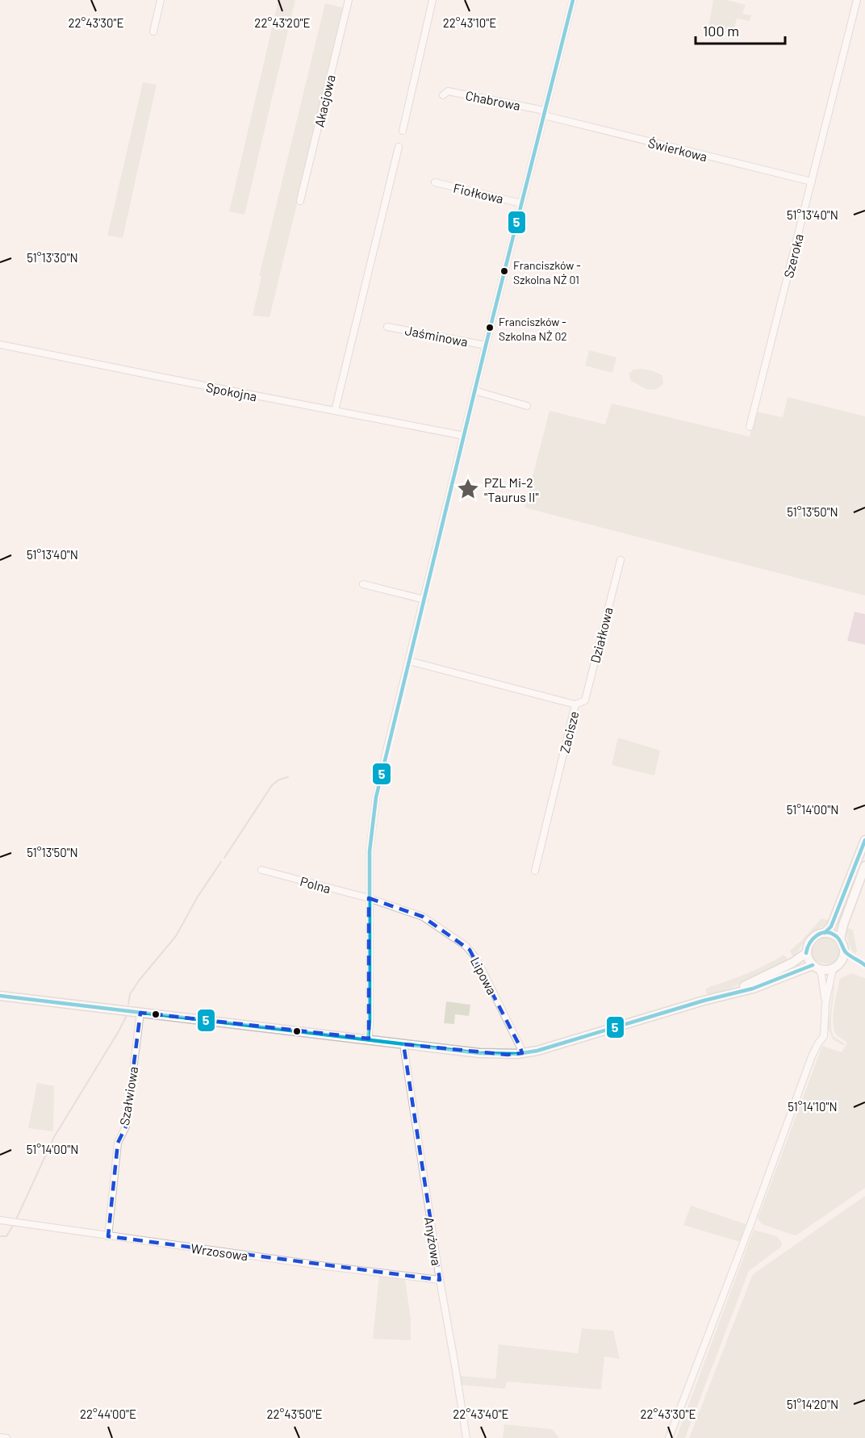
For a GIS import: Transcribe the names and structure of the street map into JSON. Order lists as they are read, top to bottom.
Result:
{
  "streets": {
    "street": [
      "Chabrowa",
      "Akacjowa",
      "Świerkowa",
      "Fiołkowa",
      "Szeroka",
      "Jaśminowa",
      "Spokojna",
      "Działkowa",
      "Zacisze",
      "Polna",
      "Lipowa",
      "Szałwiowa",
      "Anyżowa",
      "Wrzosowa"
    ]
  },
  "crossings": [
    ["Chabrowa", "Świerkowa"],
    ["Świerkowa", "Szeroka"],
    ["Działkowa", "Zacisze"],
    ["Polna", "Lipowa"],
    ["Szałwiowa", "Wrzosowa"],
    ["Anyżowa", "Wrzosowa"]
  ],
  "places": {
    "other": ["Franciszków - Szkolna NŻ 01", "Franciszków - Szkolna NŻ 02"],
    "place": ["PZL Mi-2 \"Taurus II\""]
  },
  "lines": ["transit line 5"],
  "scale_bar": "100 m",
  "coordinates": [
    "22°43'30\"E",
    "22°43'20\"E",
    "22°43'10\"E",
    "51°13'40\"N",
    "51°13'30\"N",
    "51°13'50\"N",
    "51°14'00\"N",
    "51°14'10\"N",
    "51°14'20\"N",
    "22°44'00\"E",
    "22°43'50\"E",
    "22°43'40\"E"
  ]
}
